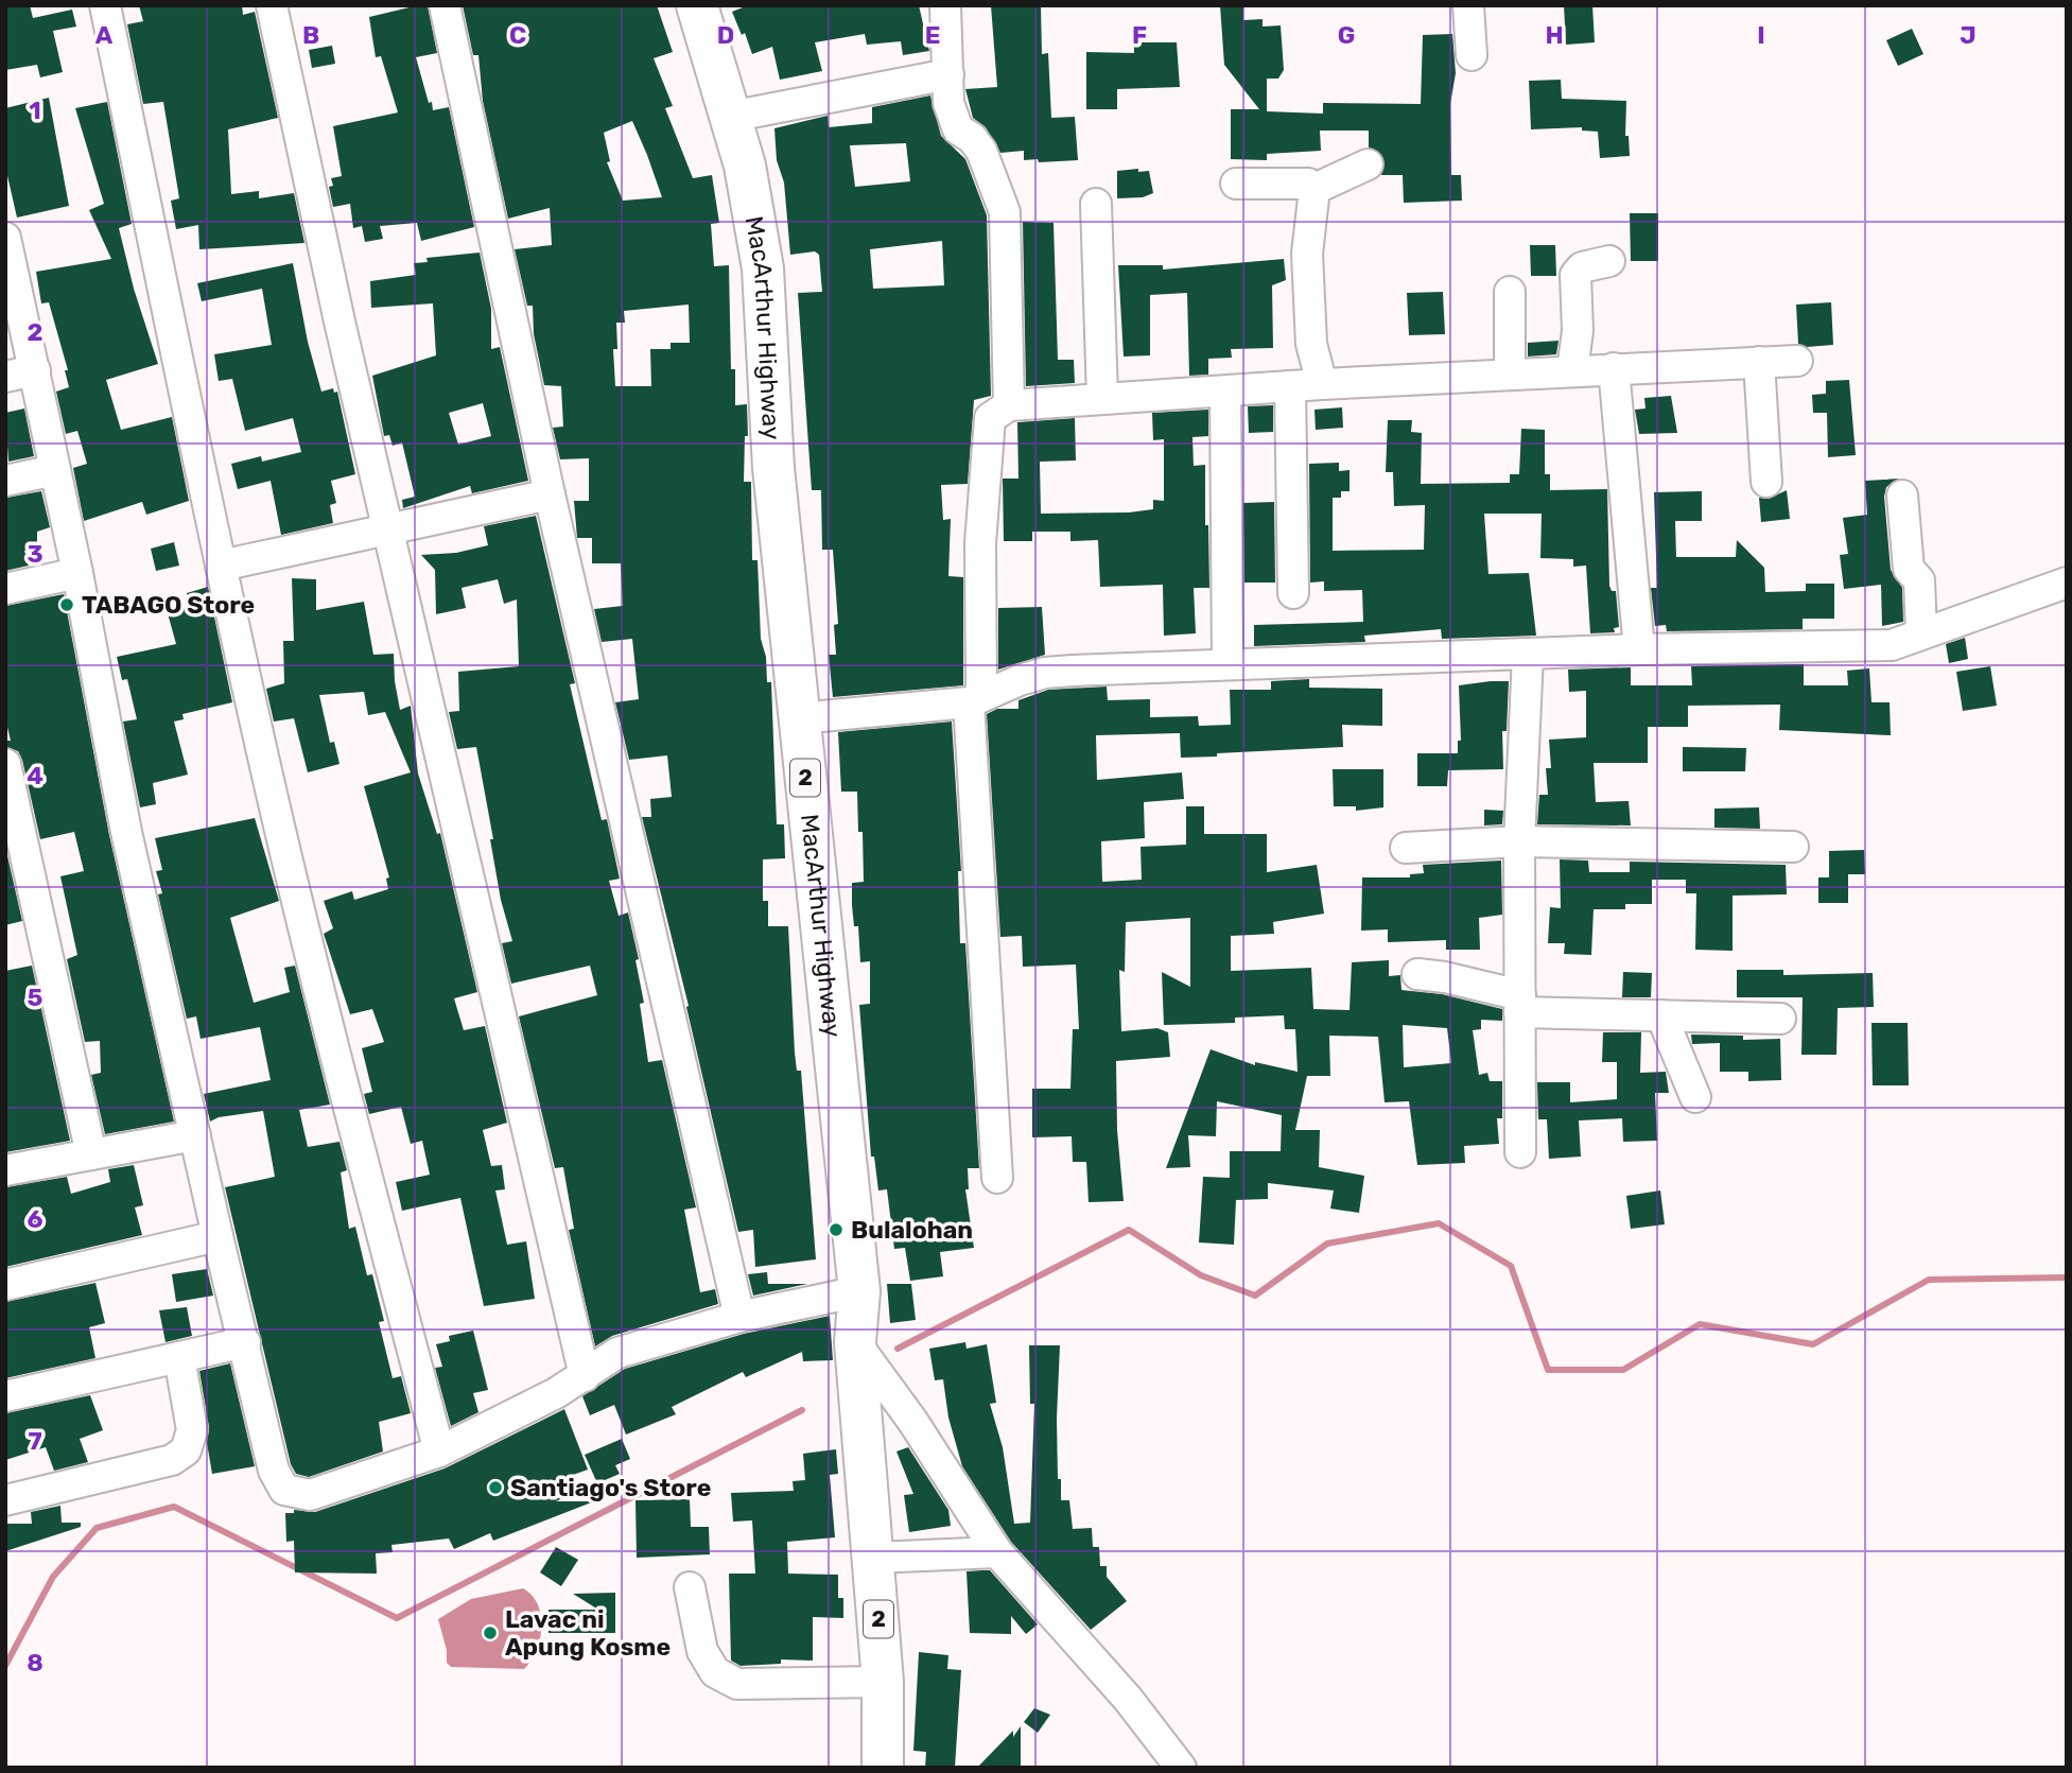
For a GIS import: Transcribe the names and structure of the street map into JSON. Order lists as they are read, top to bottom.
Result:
{
  "streets": {
    "highway": ["MacArthur Highway", "2"]
  },
  "places": [
    "TABAGO Store",
    "Bulalohan",
    "Santiago's Store",
    "Lavac ni Apung Kosme"
  ],
  "grid": {
    "columns": [
      "A",
      "B",
      "C",
      "D",
      "E",
      "F",
      "G",
      "H",
      "I",
      "J"
    ],
    "rows": [
      "1",
      "2",
      "3",
      "4",
      "5",
      "6",
      "7",
      "8"
    ]
  }
}
